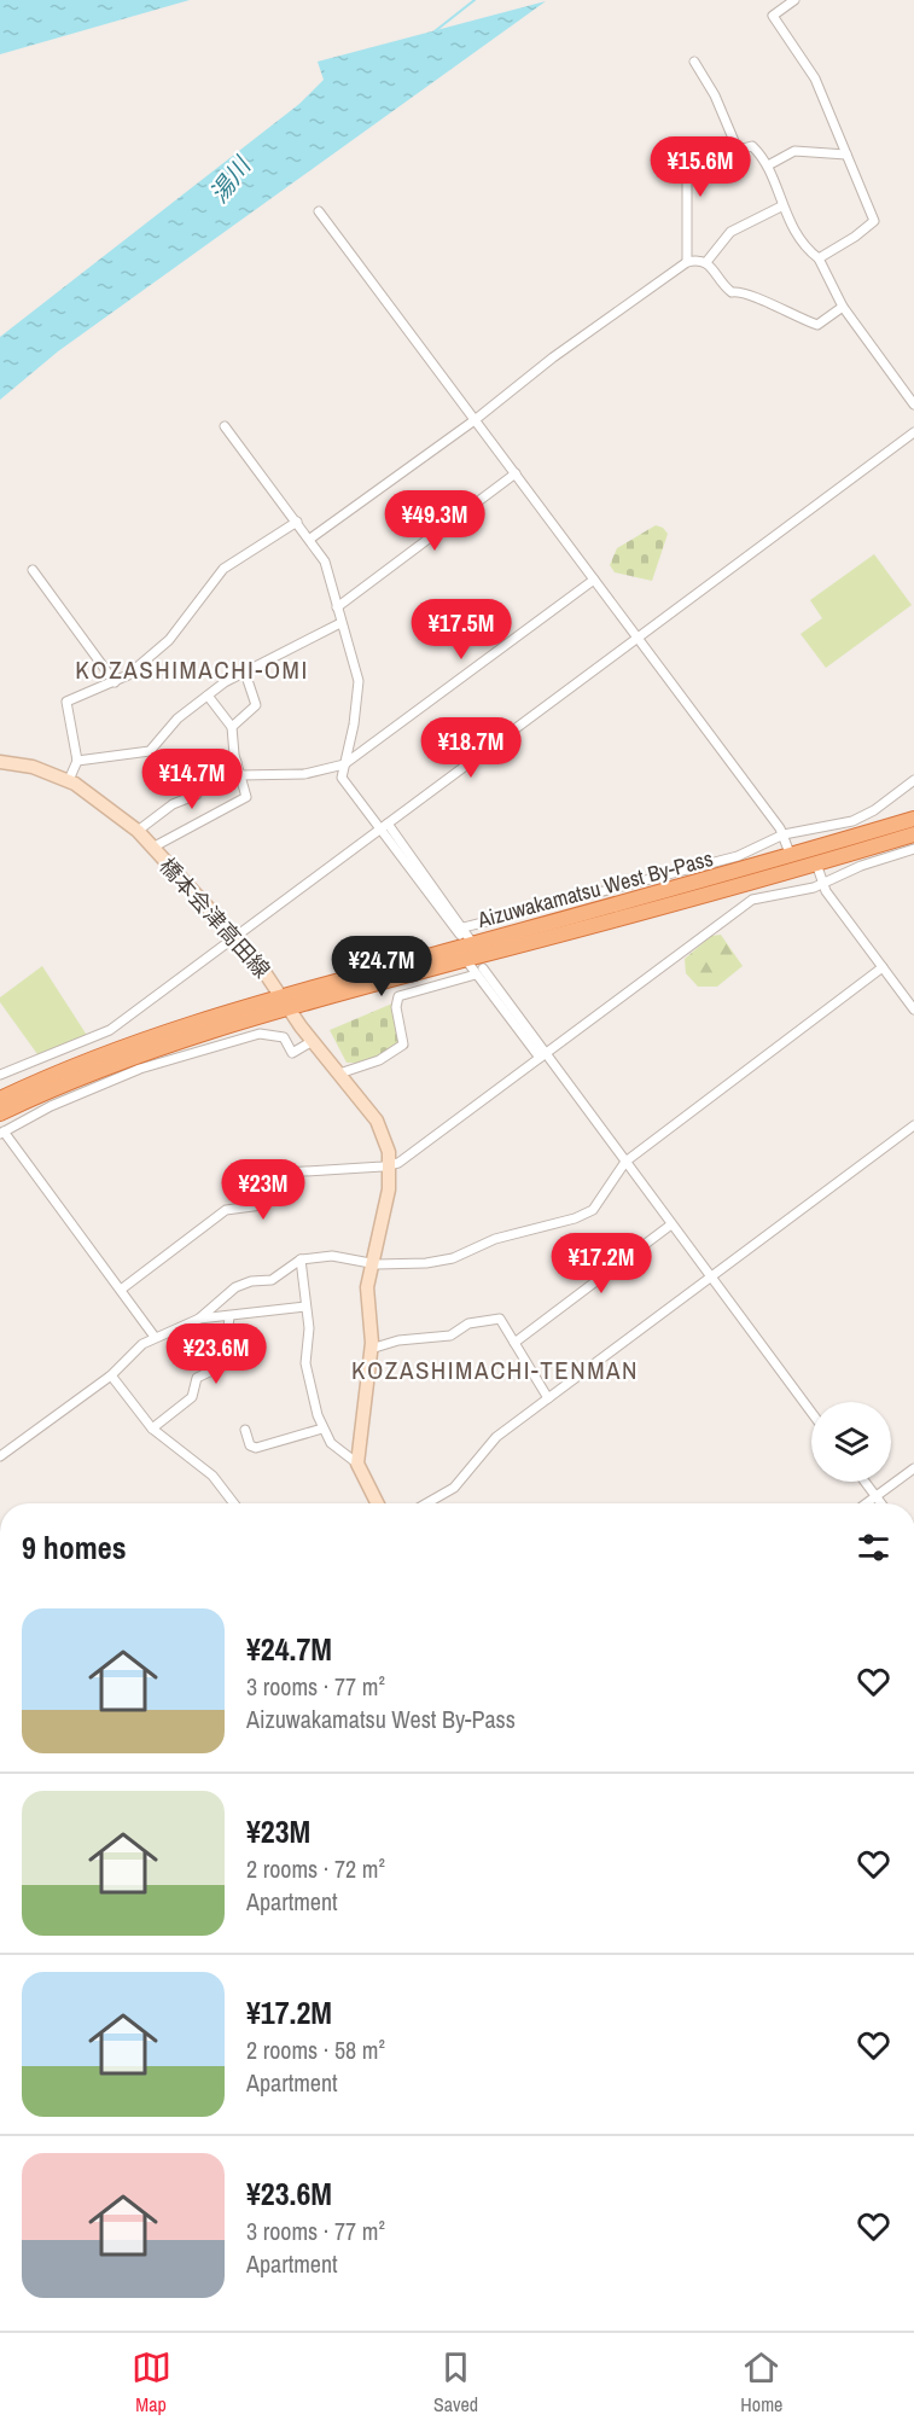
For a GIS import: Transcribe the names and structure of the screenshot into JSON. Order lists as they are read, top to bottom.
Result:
{
  "streets": {
    "highway": ["Aizuwakamatsu West By-Pass"],
    "main road": ["橋本会津高田線"]
  },
  "crossings": [
    ["Aizuwakamatsu West By-Pass", "橋本会津高田線"]
  ],
  "districts": ["KOZASHIMACHI-OMI", "KOZASHIMACHI-TENMAN"],
  "water": ["湯川"],
  "page": {
    "price": [
      "¥15.6M",
      "¥49.3M",
      "¥17.5M",
      "¥18.7M",
      "¥14.7M",
      "¥24.7M",
      "¥23M",
      "¥17.2M",
      "¥23.6M"
    ],
    "heading": "9 homes",
    "list": [
      {
        "name": "¥24.7M",
        "note": "3 rooms · 77 m² · Aizuwakamatsu West By-Pass"
      },
      {
        "name": "¥23M",
        "note": "2 rooms · 72 m² · Apartment"
      },
      {
        "name": "¥17.2M",
        "note": "2 rooms · 58 m² · Apartment"
      },
      {
        "name": "¥23.6M",
        "note": "3 rooms · 77 m² · Apartment"
      }
    ],
    "tabs": ["Map", "Saved", "Home"]
  }
}
